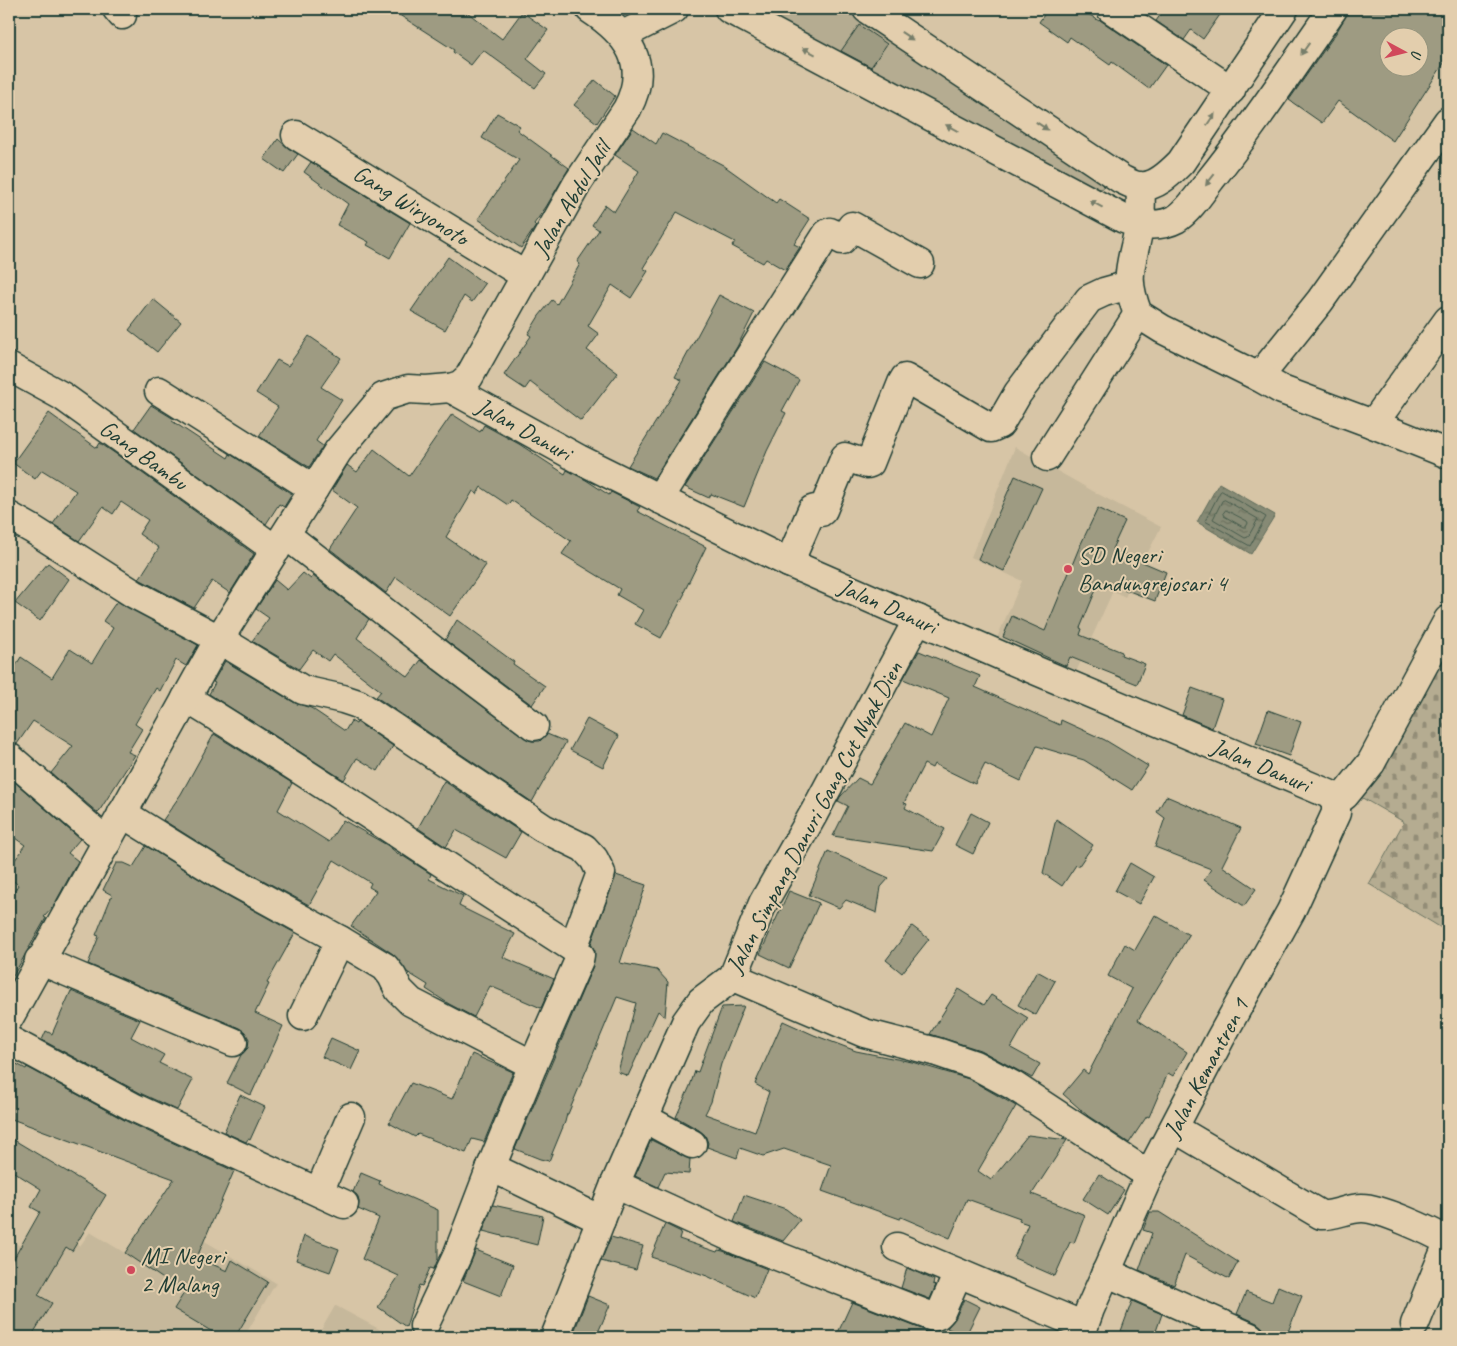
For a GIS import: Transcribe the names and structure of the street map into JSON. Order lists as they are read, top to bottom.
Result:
{
  "streets": {
    "street": [
      "Jalan Abdul Jalil",
      "Gang Wiryonoto",
      "Jalan Danuri",
      "Gang Bambu",
      "Jalan Simpang Danuri Gang Cut Nyak Dien",
      "Jalan Kemantren 1"
    ]
  },
  "crossings": [
    ["Jalan Abdul Jalil", "Gang Wiryonoto"],
    ["Jalan Abdul Jalil", "Jalan Danuri"],
    ["Jalan Danuri", "Jalan Simpang Danuri Gang Cut Nyak Dien"],
    ["Jalan Danuri", "Jalan Kemantren 1"]
  ],
  "places": ["SD Negeri Bandungrejosari 4", "MI Negeri 2 Malang"],
  "north": "right"
}
